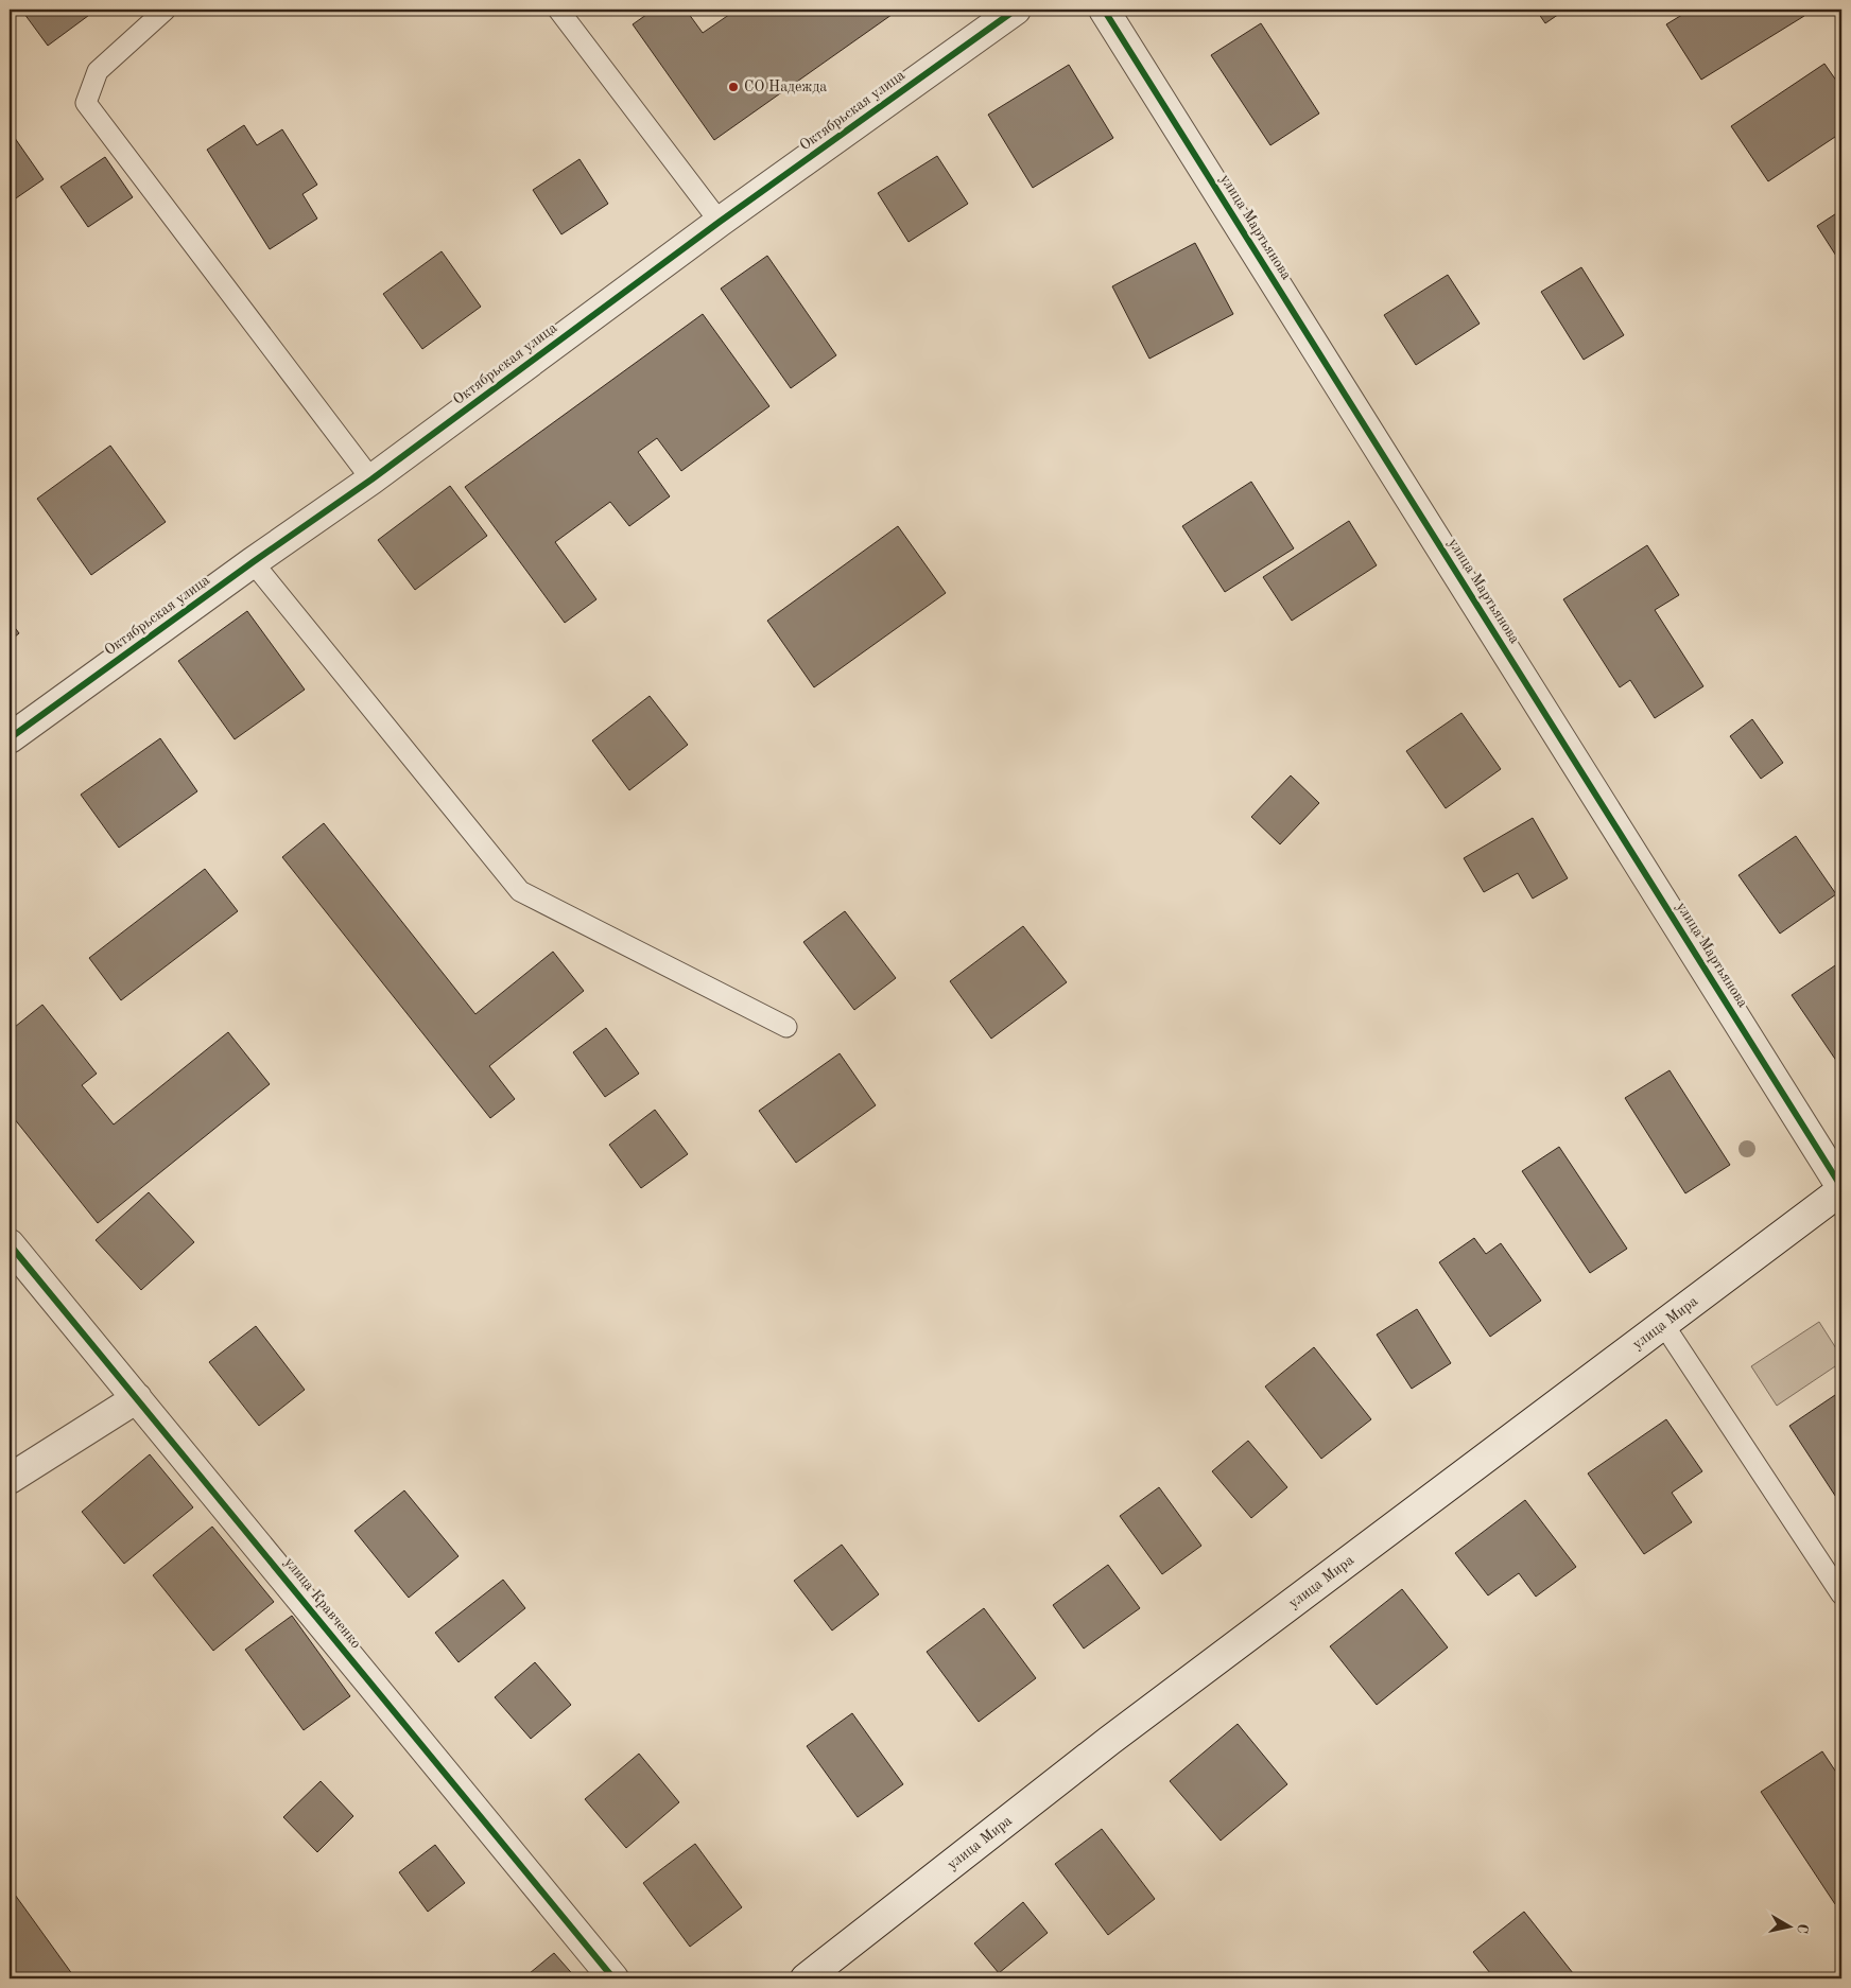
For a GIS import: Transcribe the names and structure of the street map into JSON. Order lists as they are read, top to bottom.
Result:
{
  "streets": {
    "street": [
      "Октябрьская улица",
      "улица Мартьянова",
      "улица Мира",
      "улица Кравченко"
    ]
  },
  "crossings": [
    ["улица Мартьянова", "улица Мира"]
  ],
  "places": ["СО Надежда"],
  "north": "right"
}
